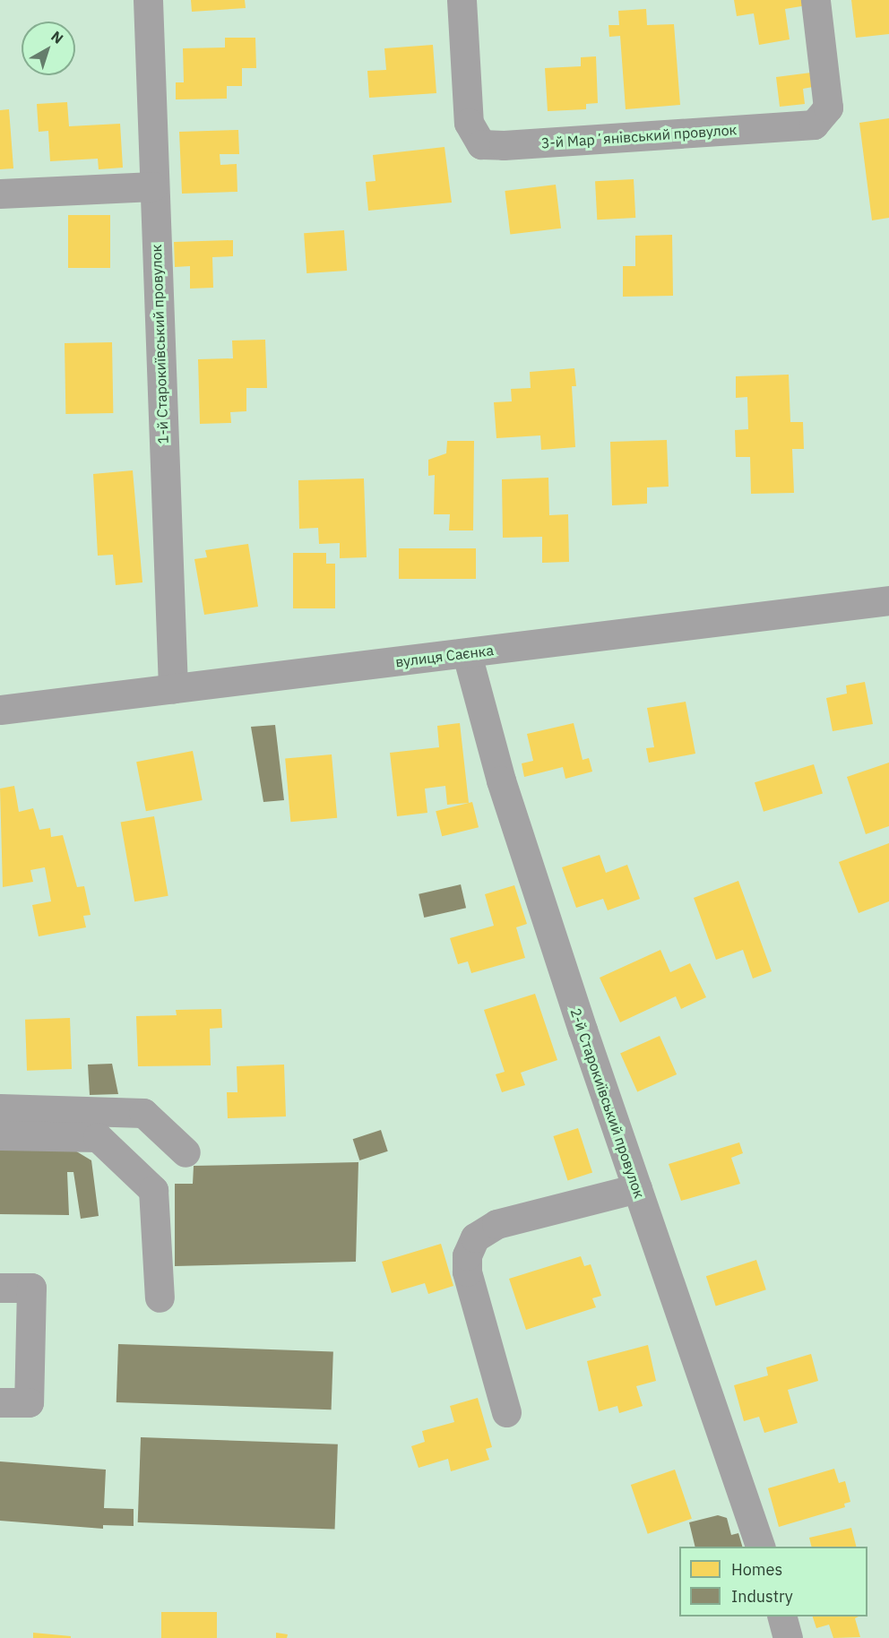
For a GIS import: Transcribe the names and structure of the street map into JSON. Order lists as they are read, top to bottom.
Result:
{
  "streets": {
    "street": [
      "3-й Марʼянівський провулок",
      "1-й Старокиївський провулок",
      "вулиця Саєнка",
      "2-й Старокиївський провулок"
    ]
  },
  "crossings": [
    ["1-й Старокиївський провулок", "вулиця Саєнка"],
    ["вулиця Саєнка", "2-й Старокиївський провулок"]
  ],
  "legend": ["Homes", "Industry"],
  "north": "top right"
}
